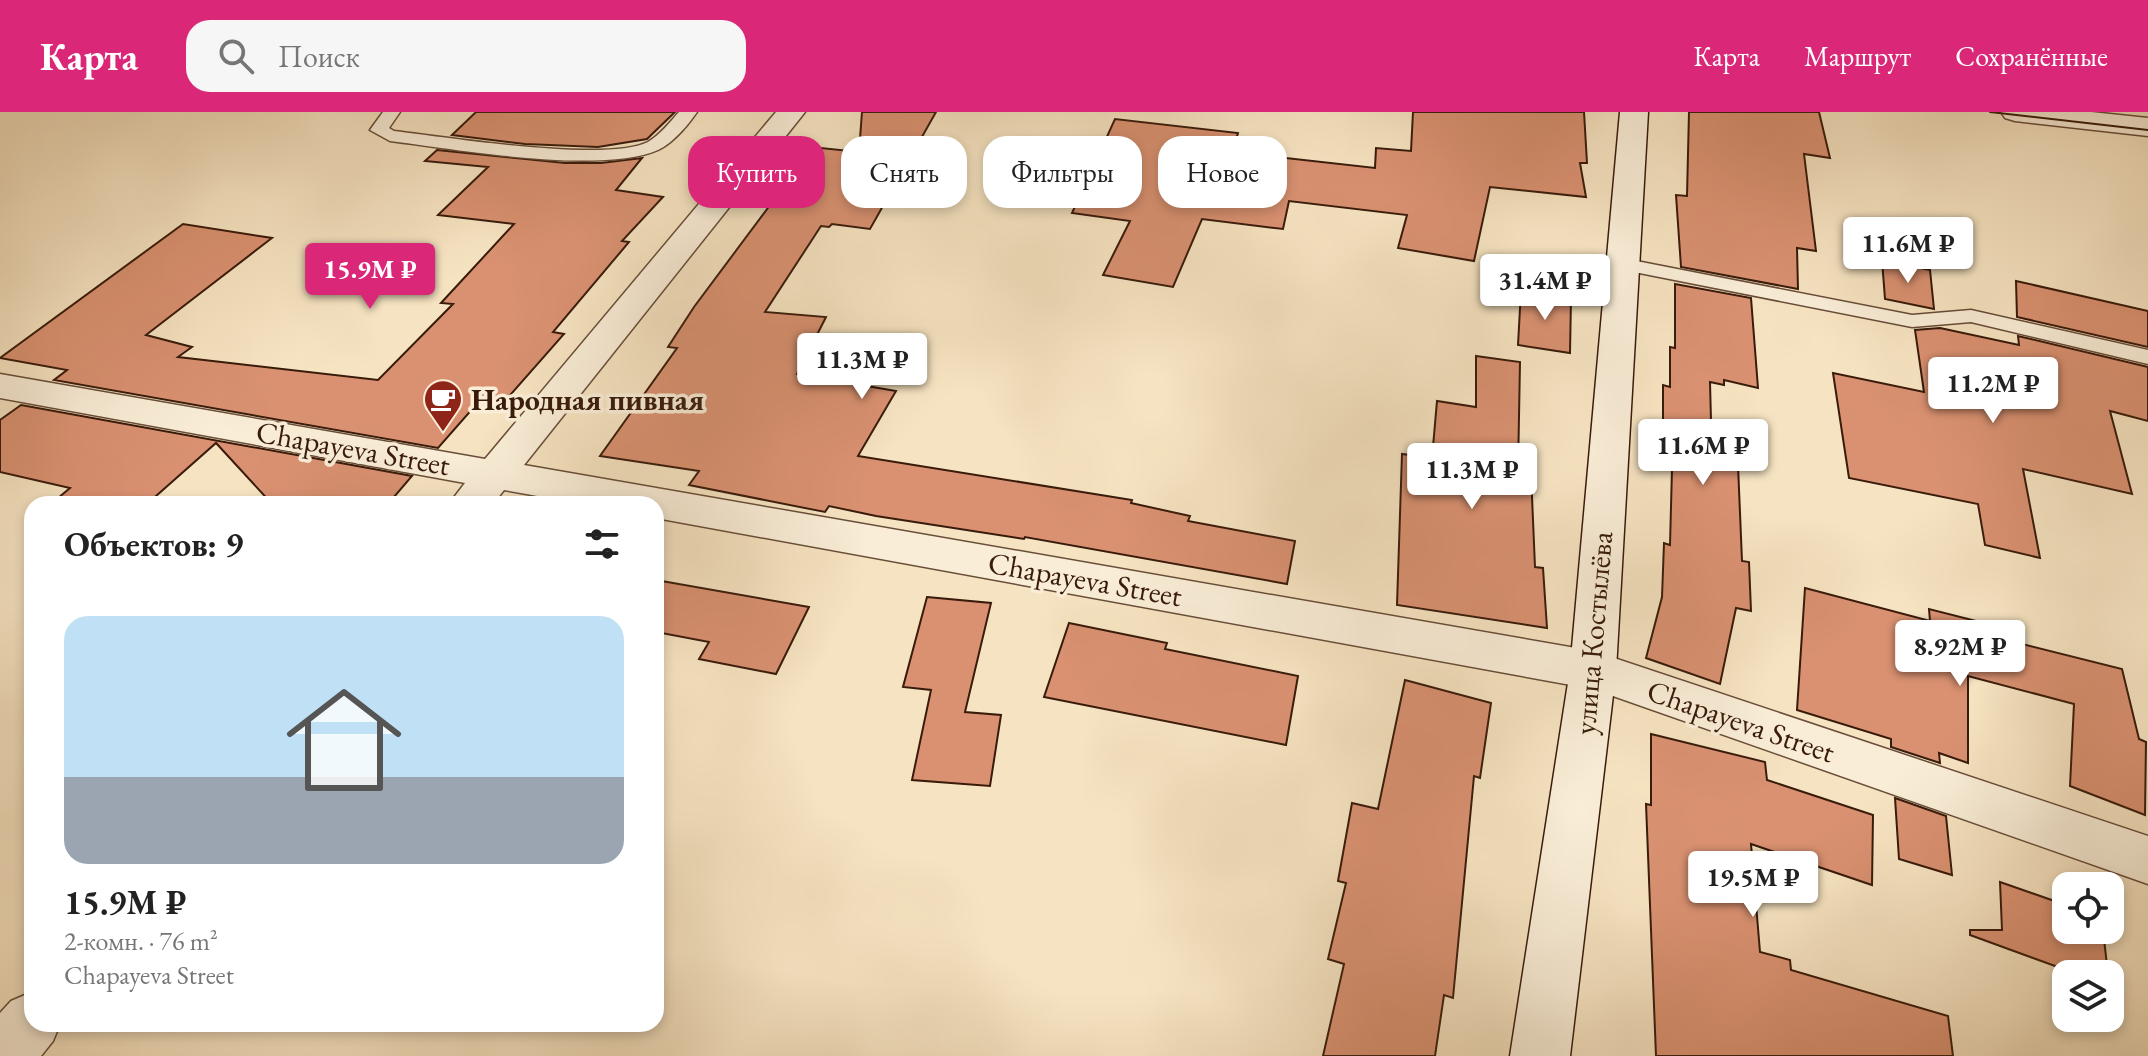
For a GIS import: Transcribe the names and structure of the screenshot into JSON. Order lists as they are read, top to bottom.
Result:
{
  "streets": {
    "street": ["Chapayeva Street", "улица Костылёва"]
  },
  "crossings": [
    ["Chapayeva Street", "улица Костылёва"]
  ],
  "places": {
    "cafe": ["Народная пивная"]
  },
  "page": {
    "header": "Карта",
    "search": "Поиск",
    "nav": ["Карта", "Маршрут", "Сохранённые"],
    "chip": [
      "Купить",
      "Снять",
      "Фильтры",
      "Новое"
    ],
    "price": [
      "11.6M ₽",
      "15.9M ₽",
      "31.4M ₽",
      "11.3M ₽",
      "11.2M ₽",
      "11.6M ₽",
      "11.3M ₽",
      "8.92M ₽",
      "19.5M ₽"
    ],
    "heading": "Объектов: 9",
    "list": [
      {
        "name": "15.9M ₽",
        "note": "2-комн. · 76 m² · Chapayeva Street"
      }
    ]
  }
}
